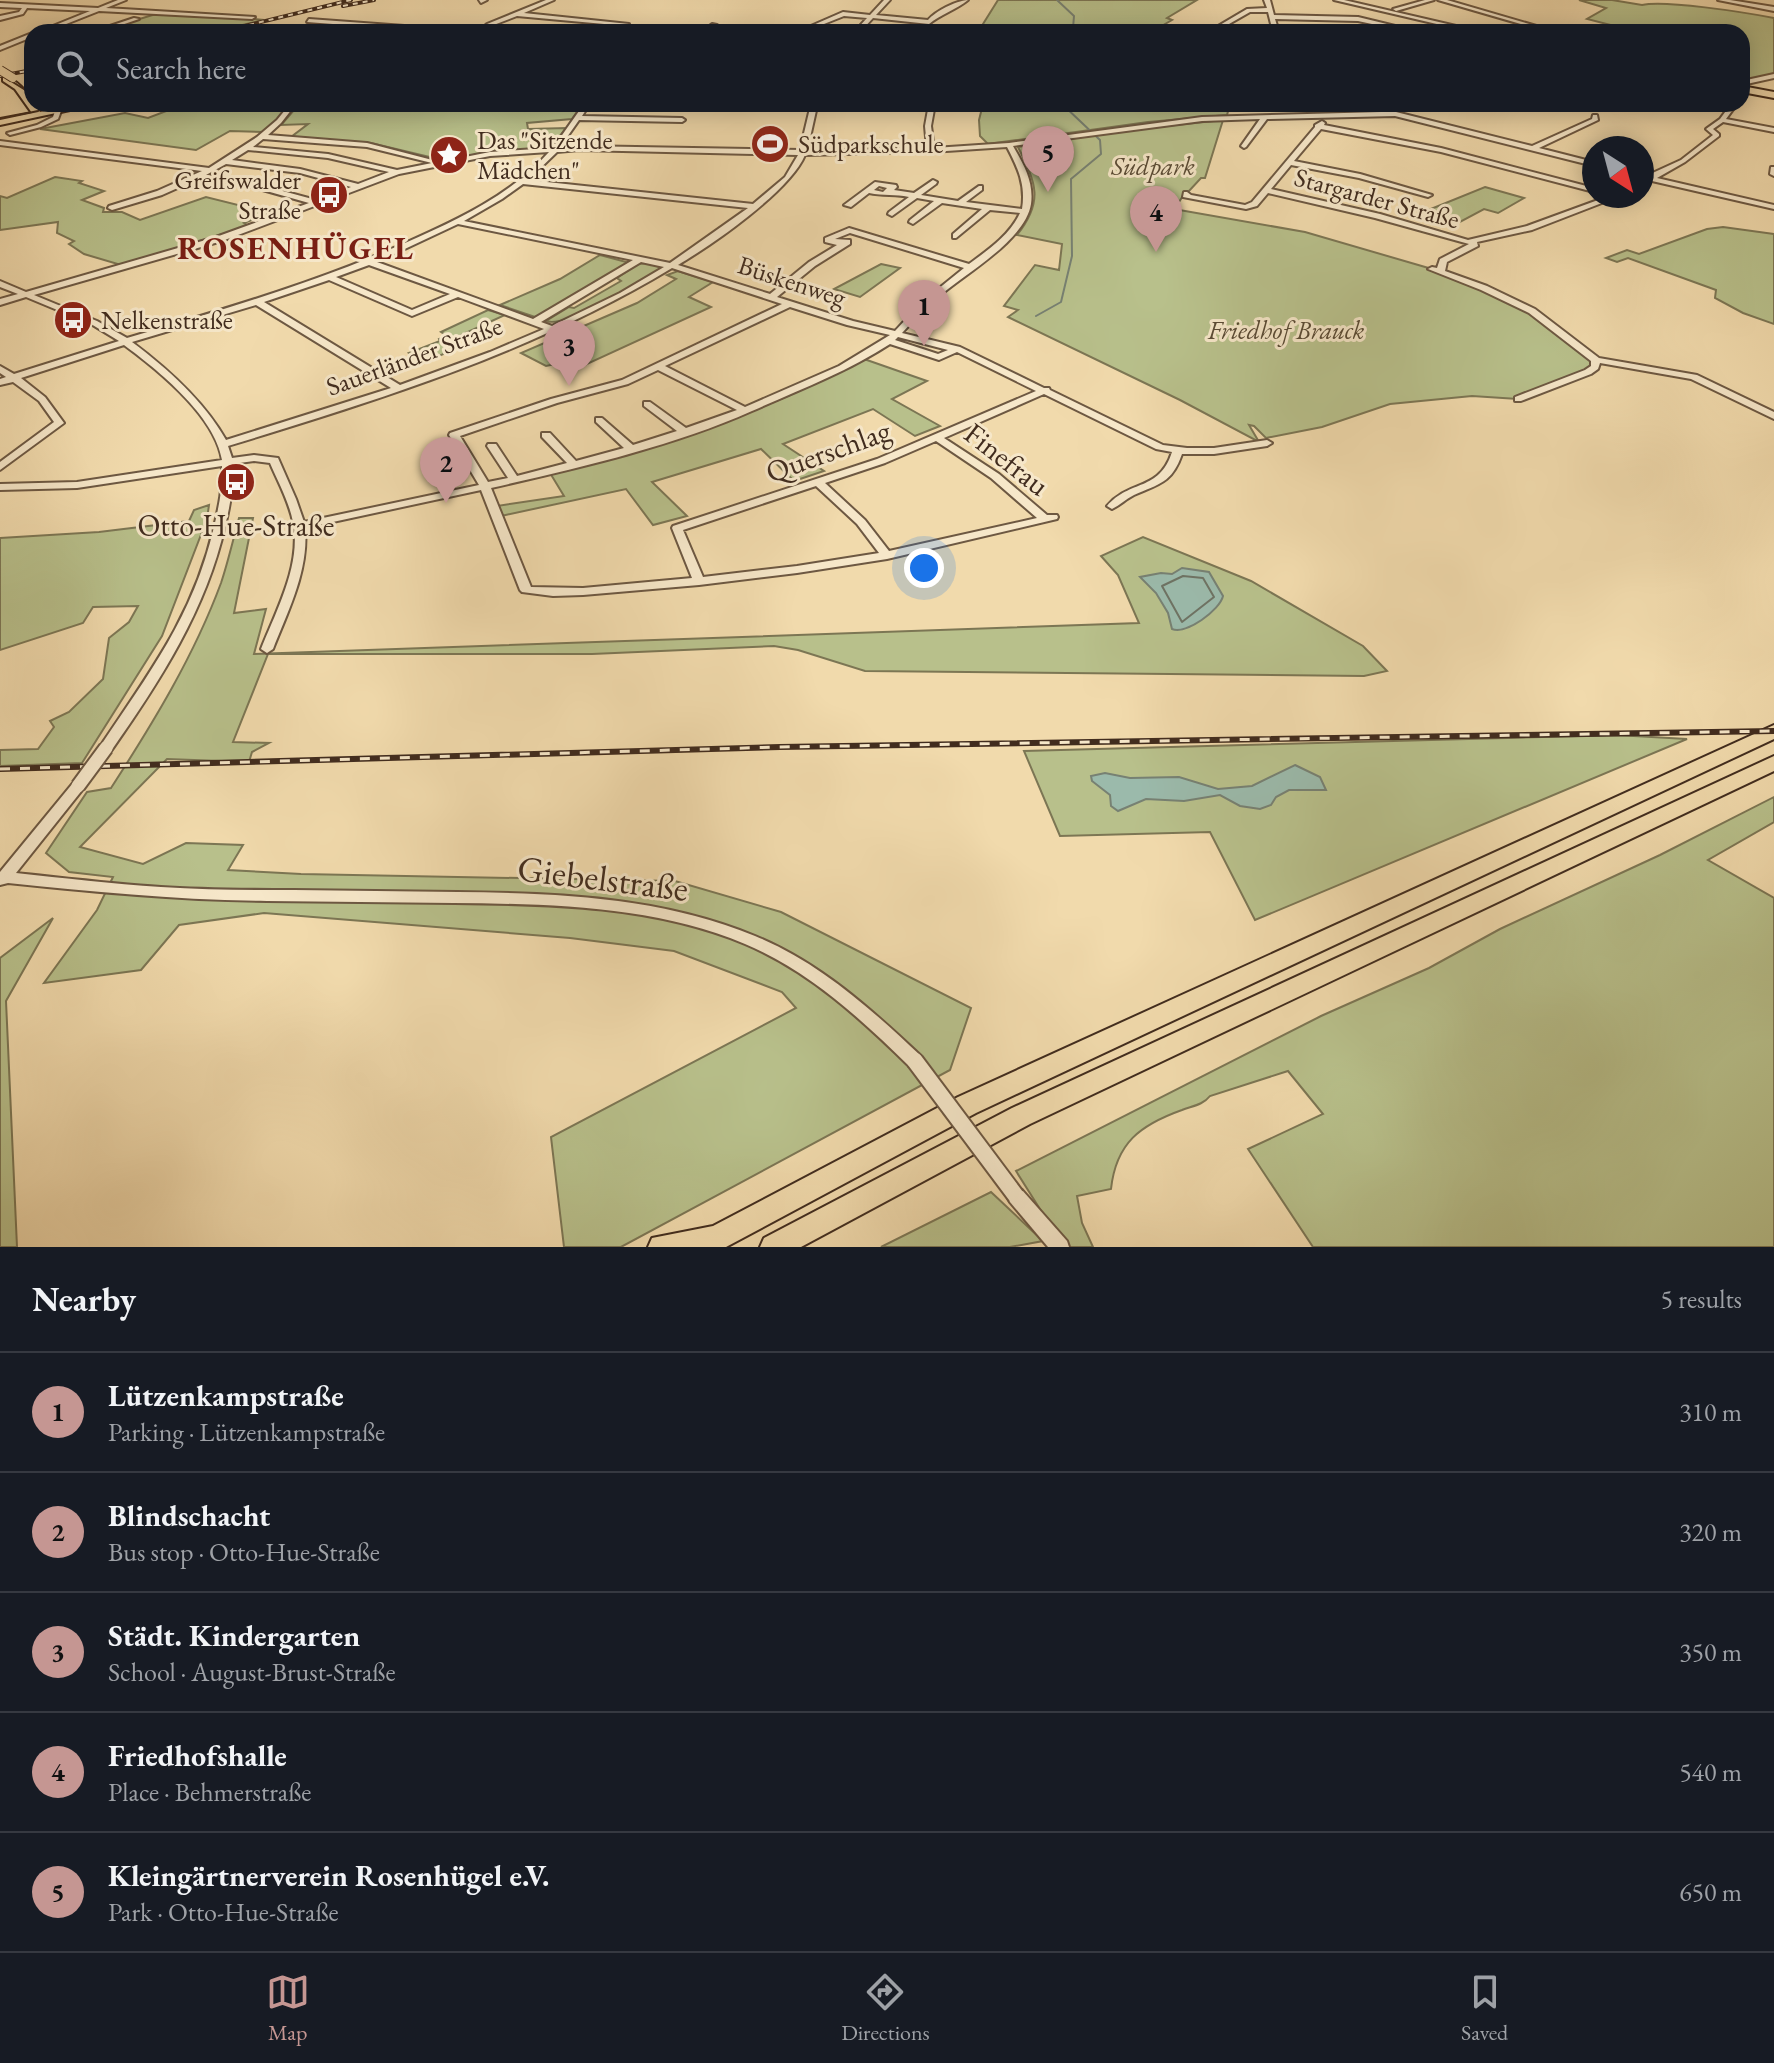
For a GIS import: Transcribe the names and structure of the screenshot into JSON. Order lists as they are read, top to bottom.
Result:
{
  "streets": {
    "street": [
      "Stargarder Straße",
      "Büskenweg",
      "Sauerländer Straße",
      "Querschlag",
      "Finefrau",
      "Giebelstraße"
    ]
  },
  "crossings": [
    ["Büskenweg", "Sauerländer Straße"],
    ["Büskenweg", "Querschlag"],
    ["Querschlag", "Finefrau"]
  ],
  "districts": ["ROSENHÜGEL"],
  "parks": ["Südpark", "Friedhof Brauck"],
  "places": {
    "sports": ["Südparkschule"],
    "place": ["Das \"Sitzende Mädchen\""],
    "bus stop": ["Greifswalder Straße", "Nelkenstraße", "Otto-Hue-Straße"]
  },
  "north": "bottom right",
  "page": {
    "search": "Search here",
    "pins": [
      "5",
      "4",
      "1",
      "3",
      "2"
    ],
    "heading": ["Nearby", "5 results"],
    "list": [
      {
        "mark": "1",
        "name": "Lützenkampstraße",
        "note": "Parking · Lützenkampstraße",
        "value": "310 m"
      },
      {
        "mark": "2",
        "name": "Blindschacht",
        "note": "Bus stop · Otto-Hue-Straße",
        "value": "320 m"
      },
      {
        "mark": "3",
        "name": "Städt. Kindergarten",
        "note": "School · August-Brust-Straße",
        "value": "350 m"
      },
      {
        "mark": "4",
        "name": "Friedhofshalle",
        "note": "Place · Behmerstraße",
        "value": "540 m"
      },
      {
        "mark": "5",
        "name": "Kleingärtnerverein Rosenhügel e.V.",
        "note": "Park · Otto-Hue-Straße",
        "value": "650 m"
      }
    ],
    "nav": ["Map", "Directions", "Saved"]
  }
}
